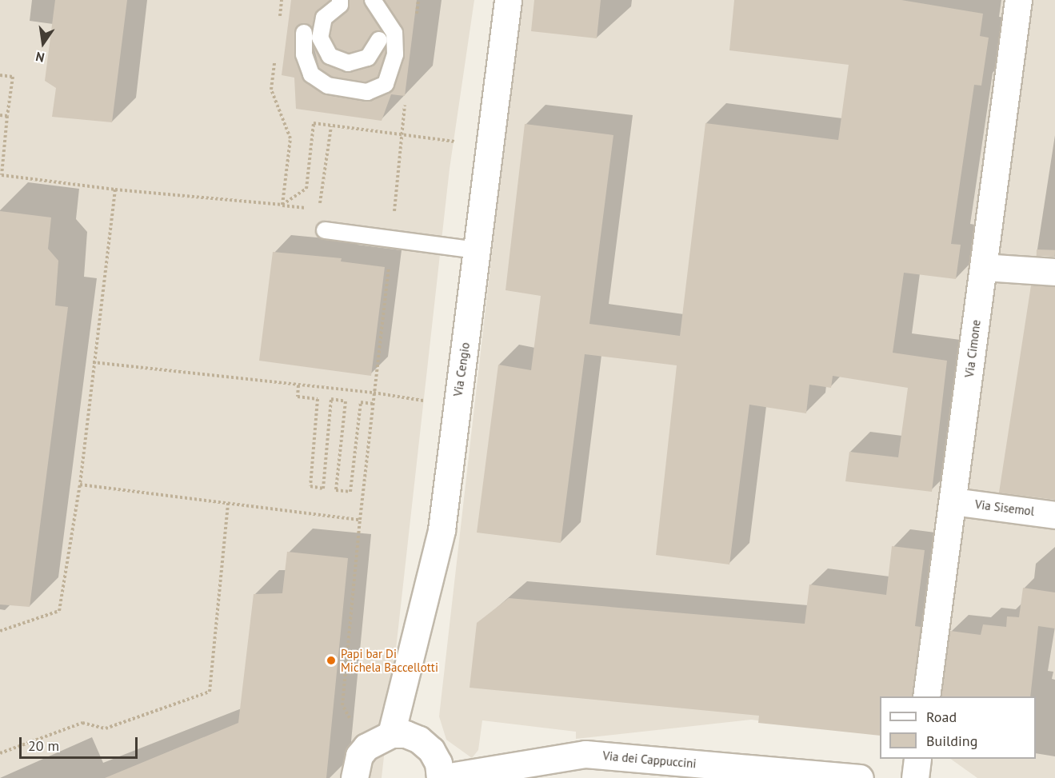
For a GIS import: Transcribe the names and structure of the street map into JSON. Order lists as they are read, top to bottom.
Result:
{
  "streets": {
    "street": [
      "Via Cimone",
      "Via Cengio",
      "Via Sisemol",
      "Via dei Cappuccini"
    ]
  },
  "crossings": [
    ["Via Cimone", "Via Sisemol"]
  ],
  "places": ["Papi bar Di Michela Baccellotti"],
  "legend": ["Road", "Building"],
  "scale_bar": "20 m",
  "north": "bottom"
}
